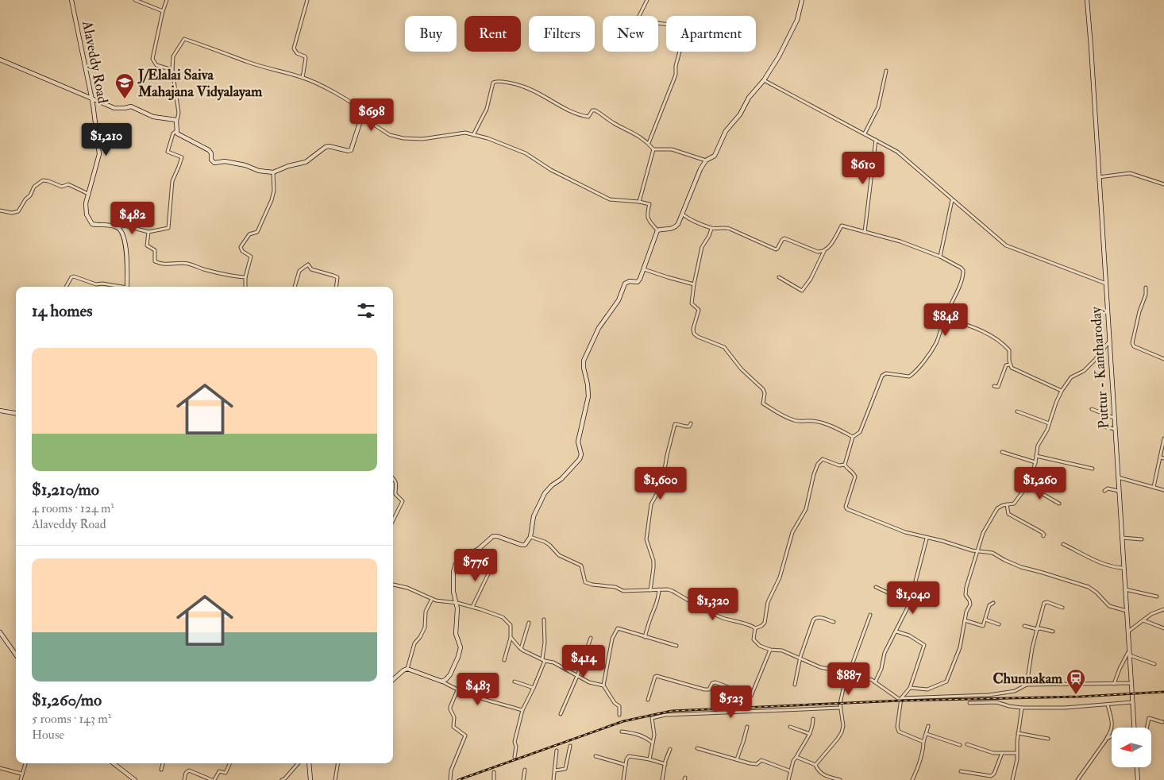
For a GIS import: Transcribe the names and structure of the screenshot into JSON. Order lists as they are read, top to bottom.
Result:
{
  "streets": {
    "street": ["Alaveddy Road", "Puttur - Kantharoday"]
  },
  "places": {
    "school or university": ["J/Elalai Saiva Mahajana Vidyalayam"],
    "station": ["Chunnakam"]
  },
  "north": "left",
  "page": {
    "chip": [
      "Buy",
      "Rent",
      "Filters",
      "New",
      "Apartment"
    ],
    "price": [
      "$698",
      "$1,210",
      "$610",
      "$482",
      "$848",
      "$1,600",
      "$1,260",
      "$776",
      "$1,040",
      "$1,320",
      "$414",
      "$887",
      "$483",
      "$523"
    ],
    "heading": "14 homes",
    "list": [
      {
        "name": "$1,210/mo",
        "note": "4 rooms · 124 m² · Alaveddy Road"
      },
      {
        "name": "$1,260/mo",
        "note": "5 rooms · 143 m² · House"
      }
    ]
  }
}
